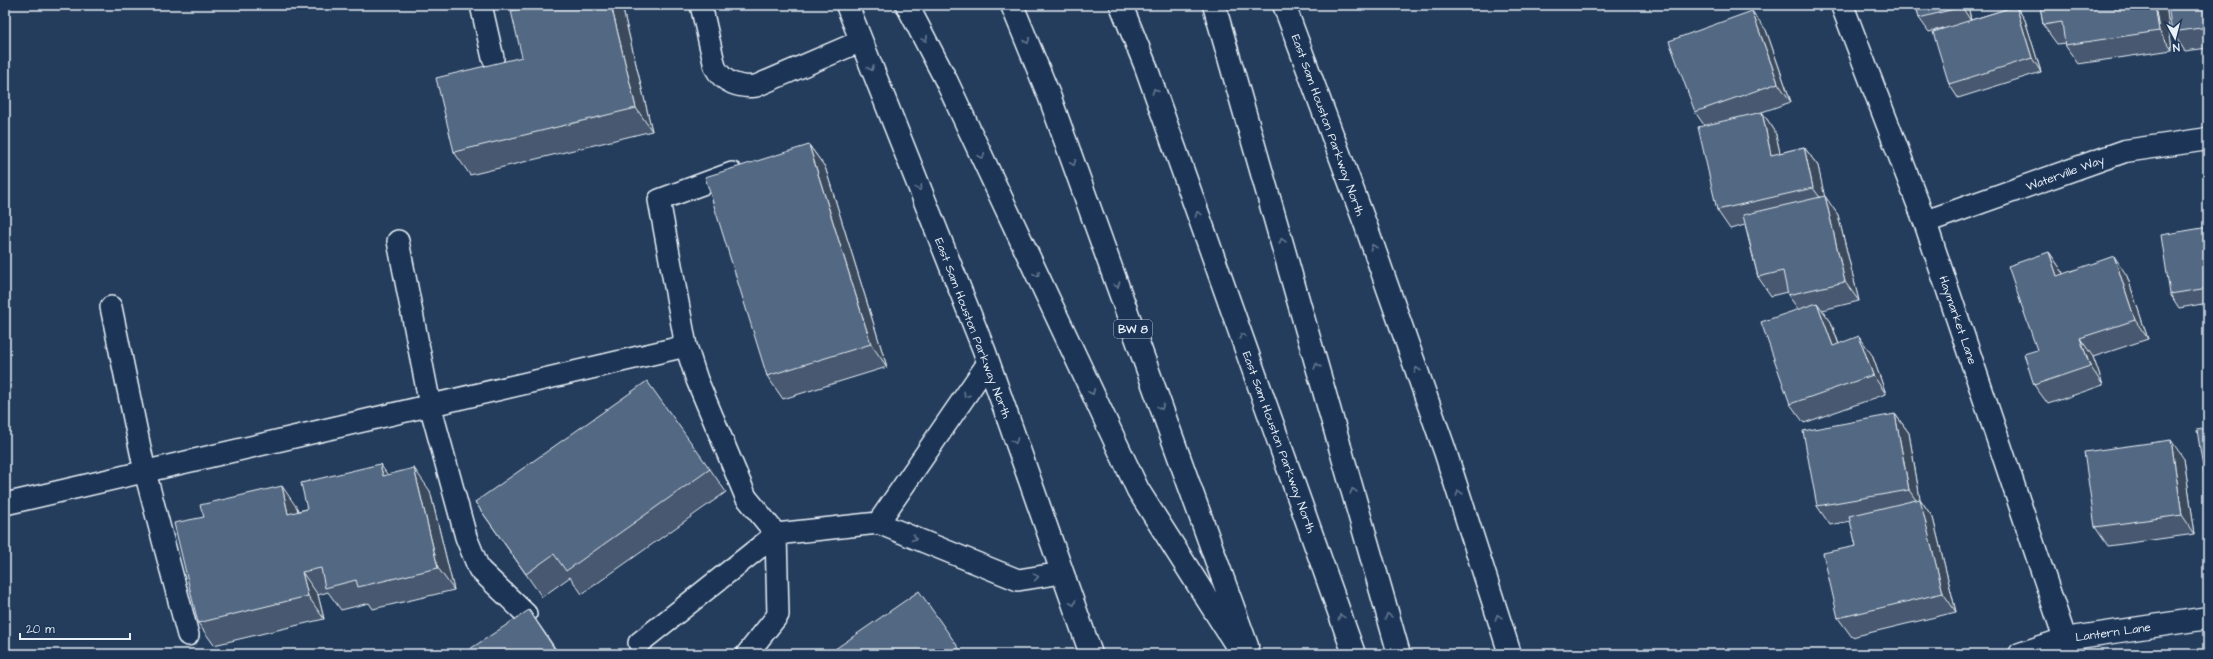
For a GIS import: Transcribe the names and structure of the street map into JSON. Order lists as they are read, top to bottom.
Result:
{
  "streets": {
    "main road": [
      "East Sam Houston Parkway North",
      "Waterville Way",
      "Haymarket Lane",
      "BW 8",
      "Lantern Lane"
    ]
  },
  "crossings": [
    ["Waterville Way", "Haymarket Lane"],
    ["Haymarket Lane", "Lantern Lane"]
  ],
  "scale_bar": "20 m",
  "north": "bottom"
}
